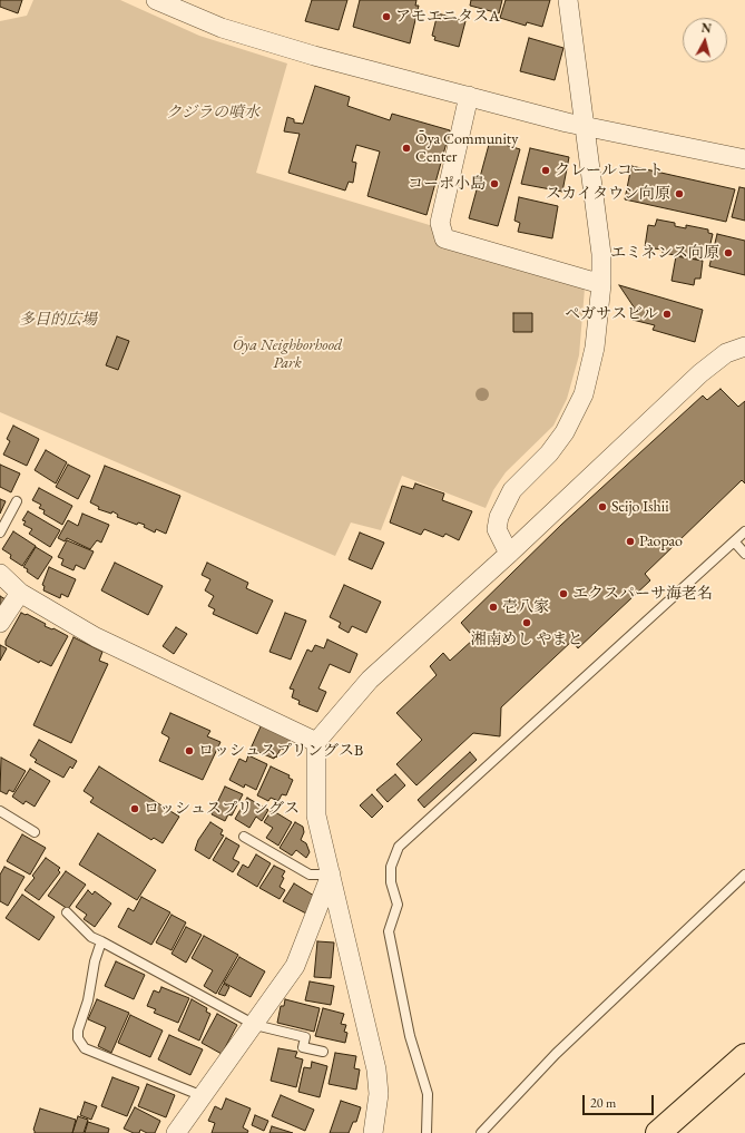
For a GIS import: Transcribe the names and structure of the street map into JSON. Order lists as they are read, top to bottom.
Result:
{
  "parks": ["クジラの噴水", "多目的広場", "Ōya Neighborhood Park"],
  "places": [
    "アモエニタスA",
    "Ōya Community Center",
    "クレールコート",
    "コーポ小島",
    "スカイタウン向原",
    "エミネンス向原",
    "ペガサスビル",
    "Seijo Ishii",
    "Paopao",
    "エクスパーサ海老名",
    "壱八家",
    "湘南めし やまと",
    "ロッシュスプリングスB",
    "ロッシュスプリングス"
  ],
  "scale_bar": "20 m",
  "north": "top"
}
